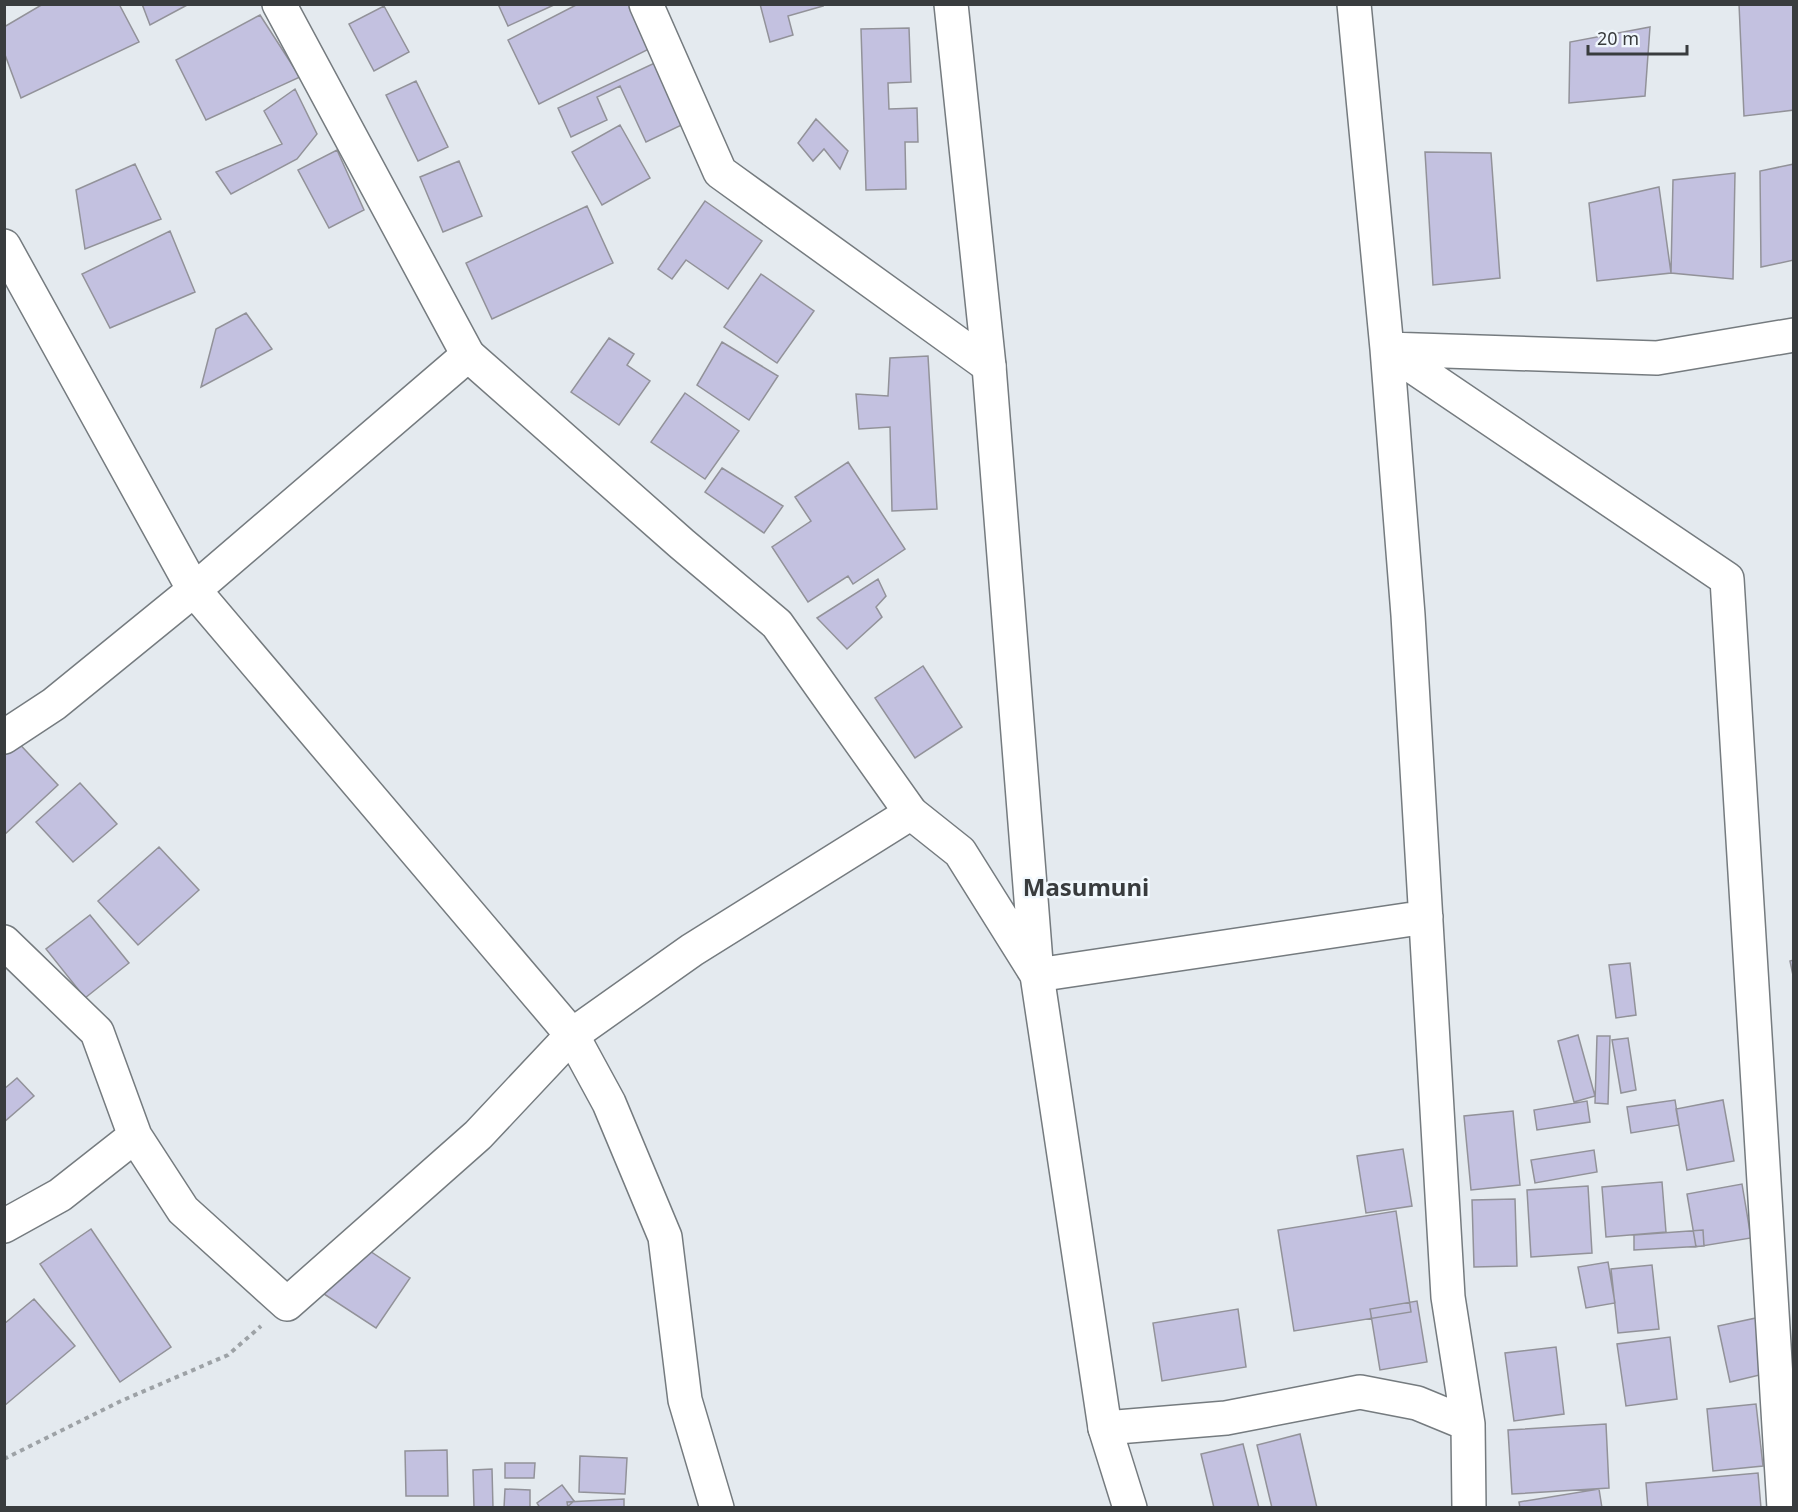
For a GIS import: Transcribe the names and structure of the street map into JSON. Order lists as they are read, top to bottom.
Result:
{
  "districts": ["Masumuni"],
  "scale_bar": "20 m"
}
